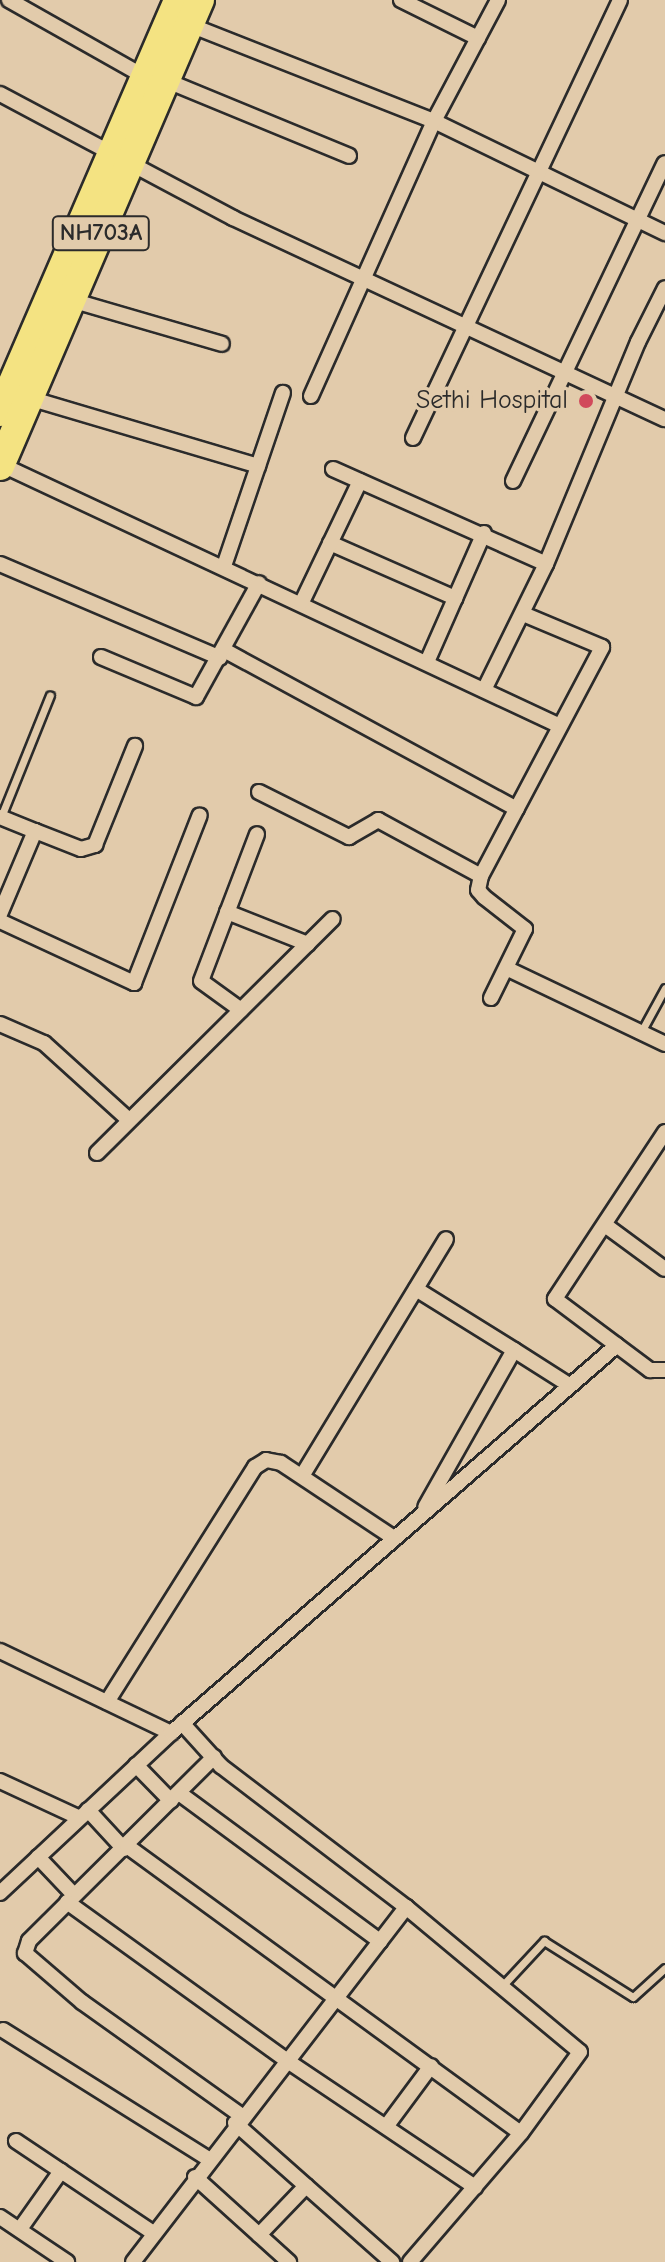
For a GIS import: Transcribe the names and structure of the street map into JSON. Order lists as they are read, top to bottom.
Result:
{
  "streets": {
    "highway": ["NH703A"]
  },
  "places": ["Sethi Hospital"]
}
